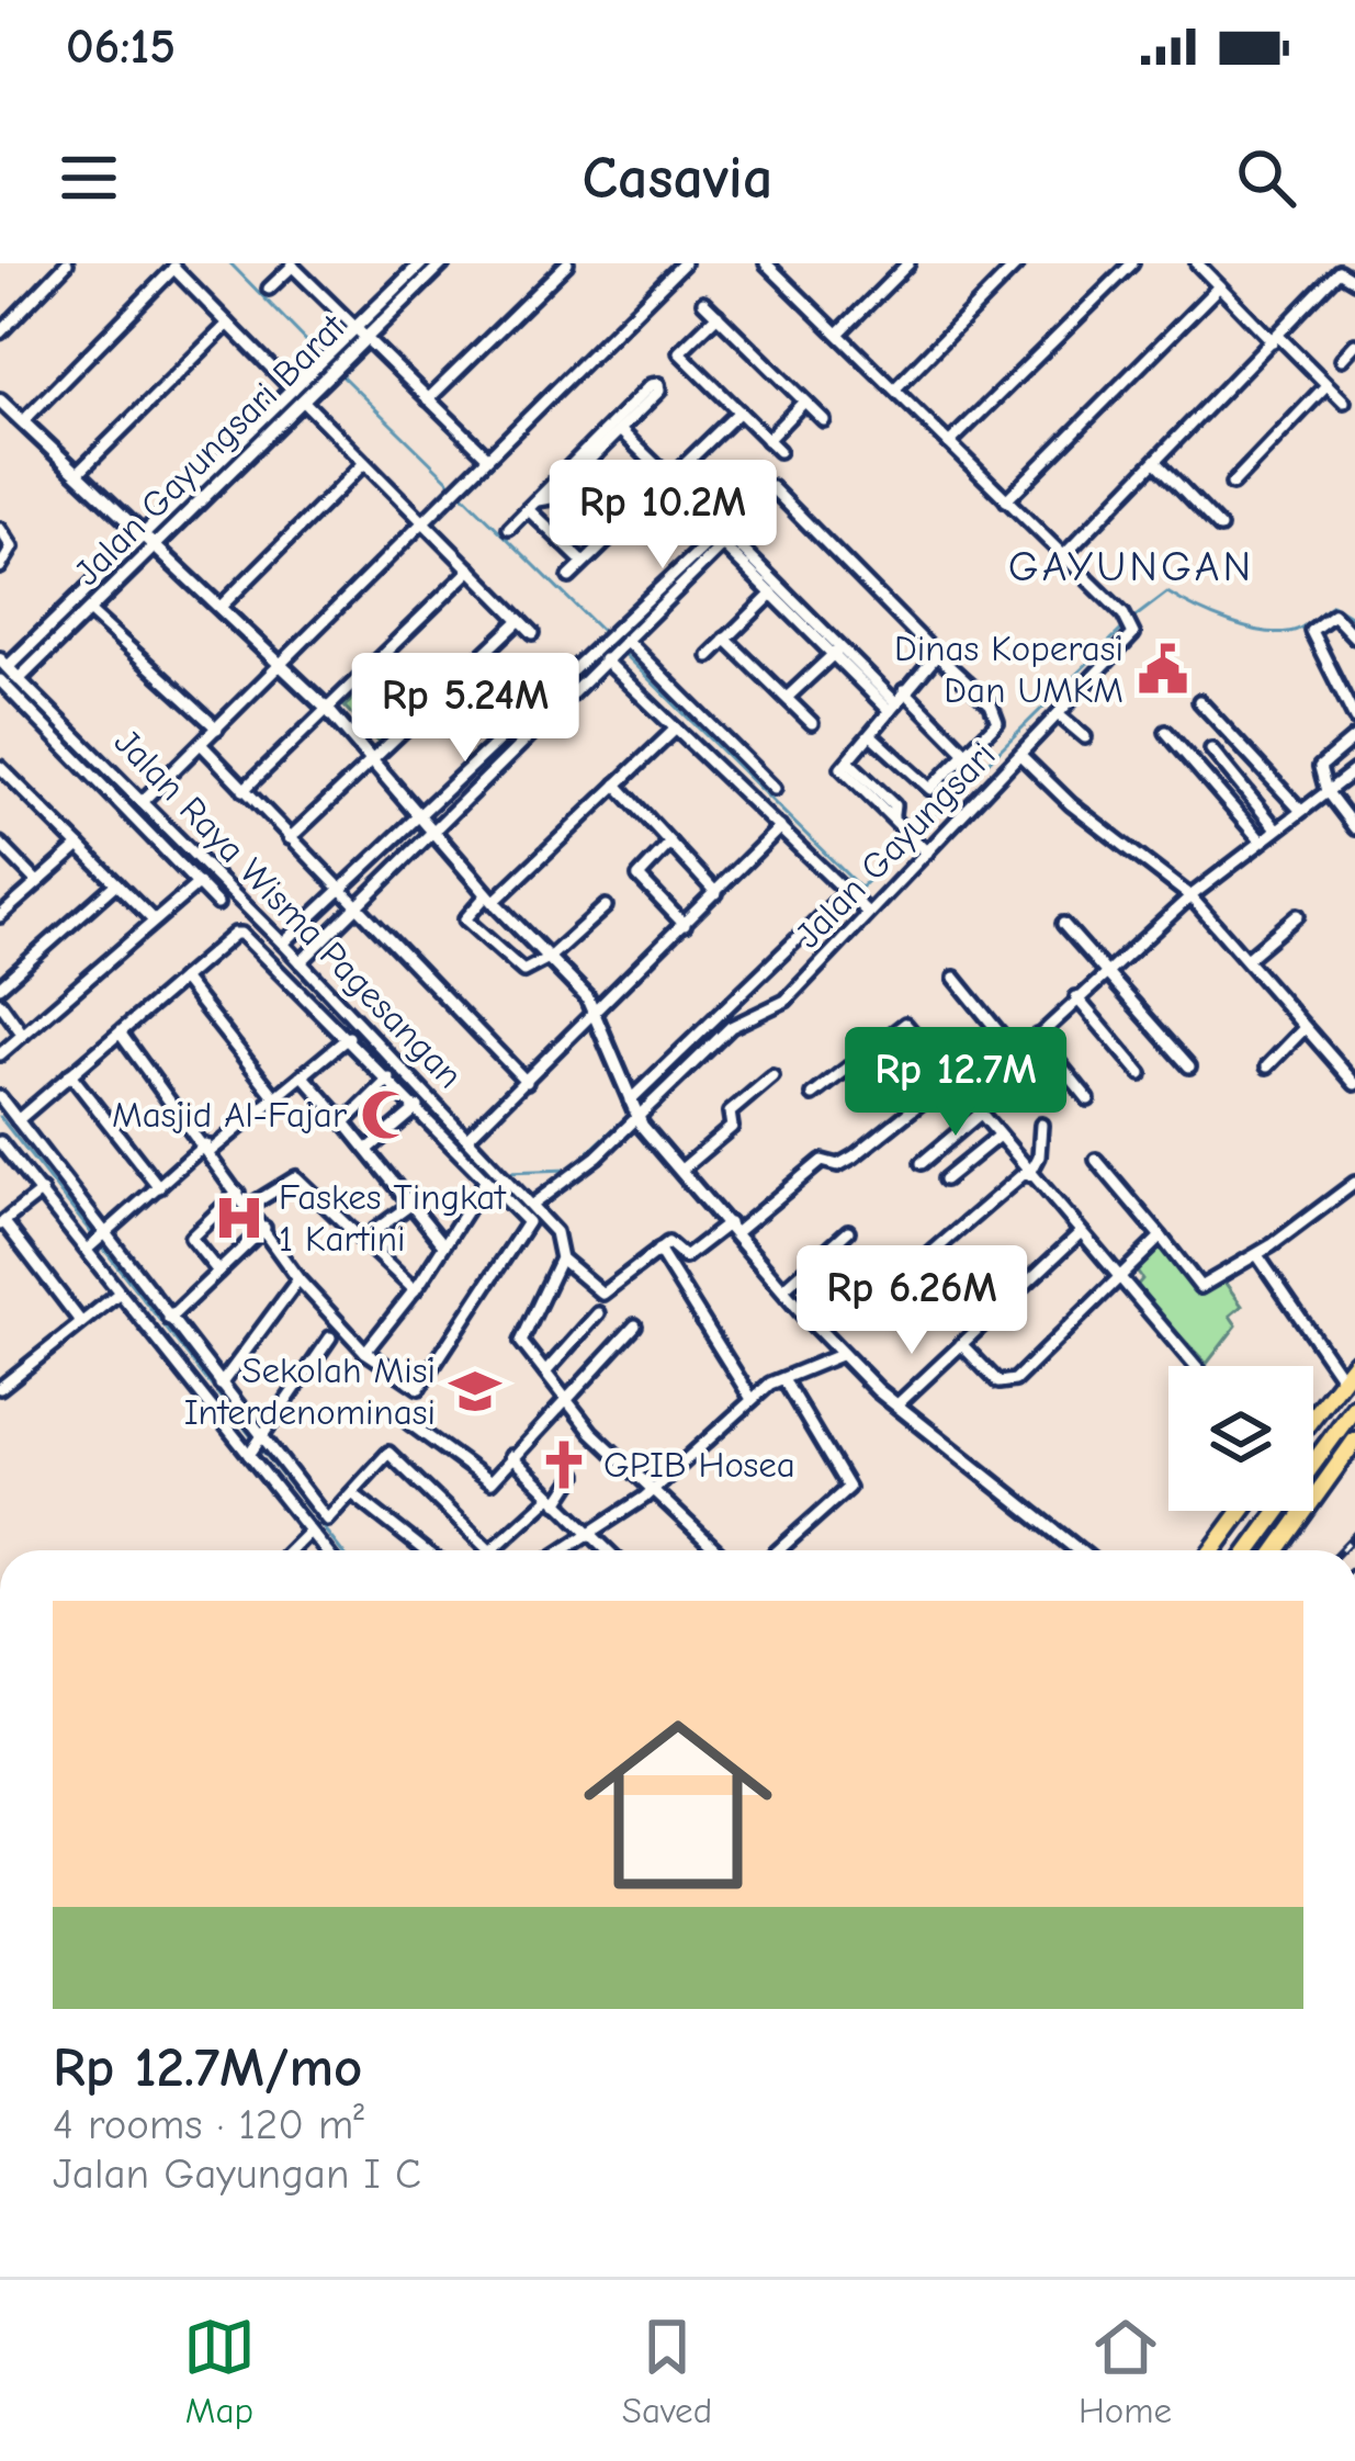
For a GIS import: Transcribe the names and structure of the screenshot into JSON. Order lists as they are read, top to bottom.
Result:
{
  "streets": {
    "street": ["Jalan Gayungsari Barat", "Jalan Gayungsari", "Jalan Raya Wisma Pagesangan"]
  },
  "crossings": [
    ["Jalan Gayungsari Barat", "Jalan Raya Wisma Pagesangan"]
  ],
  "districts": ["GAYUNGAN"],
  "places": {
    "public building": ["Dinas Koperasi Dan UMKM"],
    "mosque": ["Masjid Al-Fajar"],
    "hospital": ["Faskes Tingkat 1 Kartini"],
    "school or university": ["Sekolah Misi Interdenominasi"],
    "church": ["GPIB Hosea"]
  },
  "page": {
    "status": "06:15",
    "header": "Casavia",
    "price": [
      "Rp 10.2M",
      "Rp 5.24M",
      "Rp 12.7M",
      "Rp 6.26M"
    ],
    "list": [
      {
        "name": "Rp 12.7M/mo",
        "note": "4 rooms · 120 m² · Jalan Gayungan I C"
      }
    ],
    "tabs": ["Map", "Saved", "Home"]
  }
}
